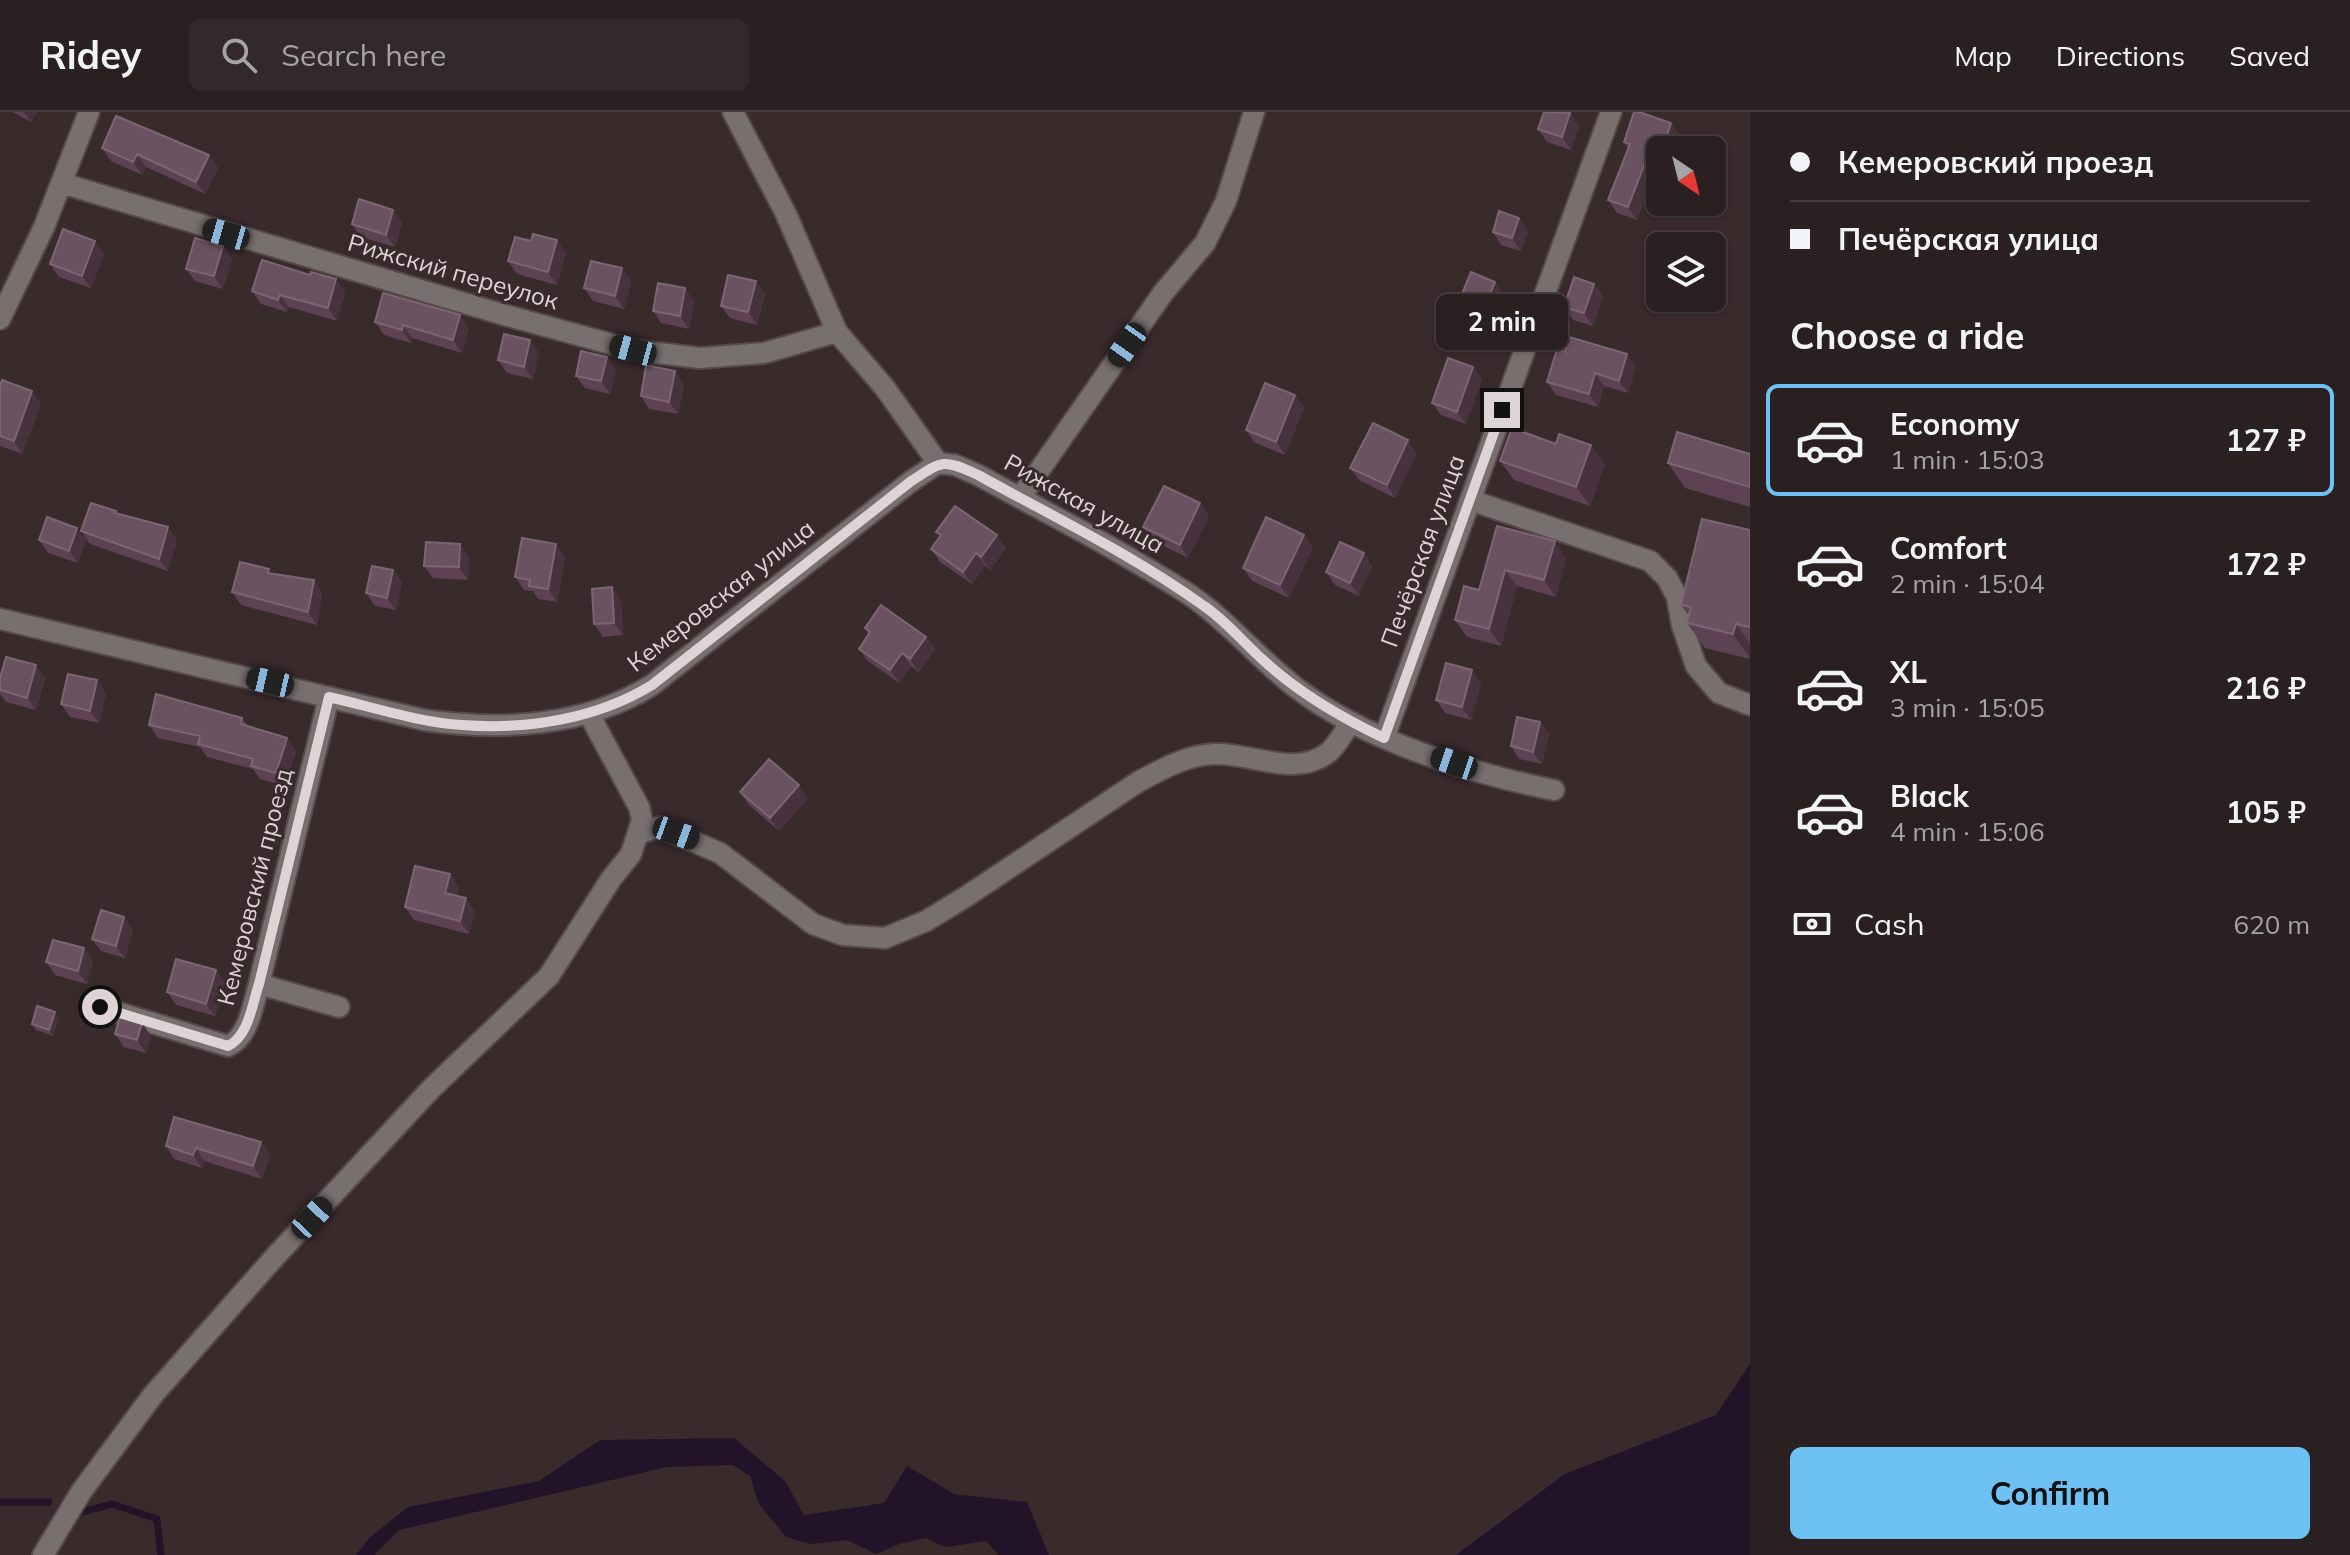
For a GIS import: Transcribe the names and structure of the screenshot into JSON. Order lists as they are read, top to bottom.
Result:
{
  "streets": {
    "street": [
      "Рижский переулок",
      "Рижская улица",
      "Печёрская улица",
      "Кемеровская улица",
      "Кемеровский проезд"
    ]
  },
  "crossings": [
    ["Рижская улица", "Печёрская улица"],
    ["Рижская улица", "Кемеровская улица"],
    ["Кемеровская улица", "Кемеровский проезд"]
  ],
  "north": "bottom right",
  "page": {
    "header": "Ridey",
    "search": "Search here",
    "nav": ["Map", "Directions", "Saved"],
    "banner": ["Кемеровский проезд", "Печёрская улица"],
    "heading": "Choose a ride",
    "bubble": "2 min",
    "list": [
      {
        "name": "Economy",
        "note": "1 min · 15:03",
        "value": "127 ₽"
      },
      {
        "name": "Comfort",
        "note": "2 min · 15:04",
        "value": "172 ₽"
      },
      {
        "name": "XL",
        "note": "3 min · 15:05",
        "value": "216 ₽"
      },
      {
        "name": "Black",
        "note": "4 min · 15:06",
        "value": "105 ₽"
      }
    ],
    "pay": ["Cash", "620 m"],
    "buttons": "Confirm"
  }
}
